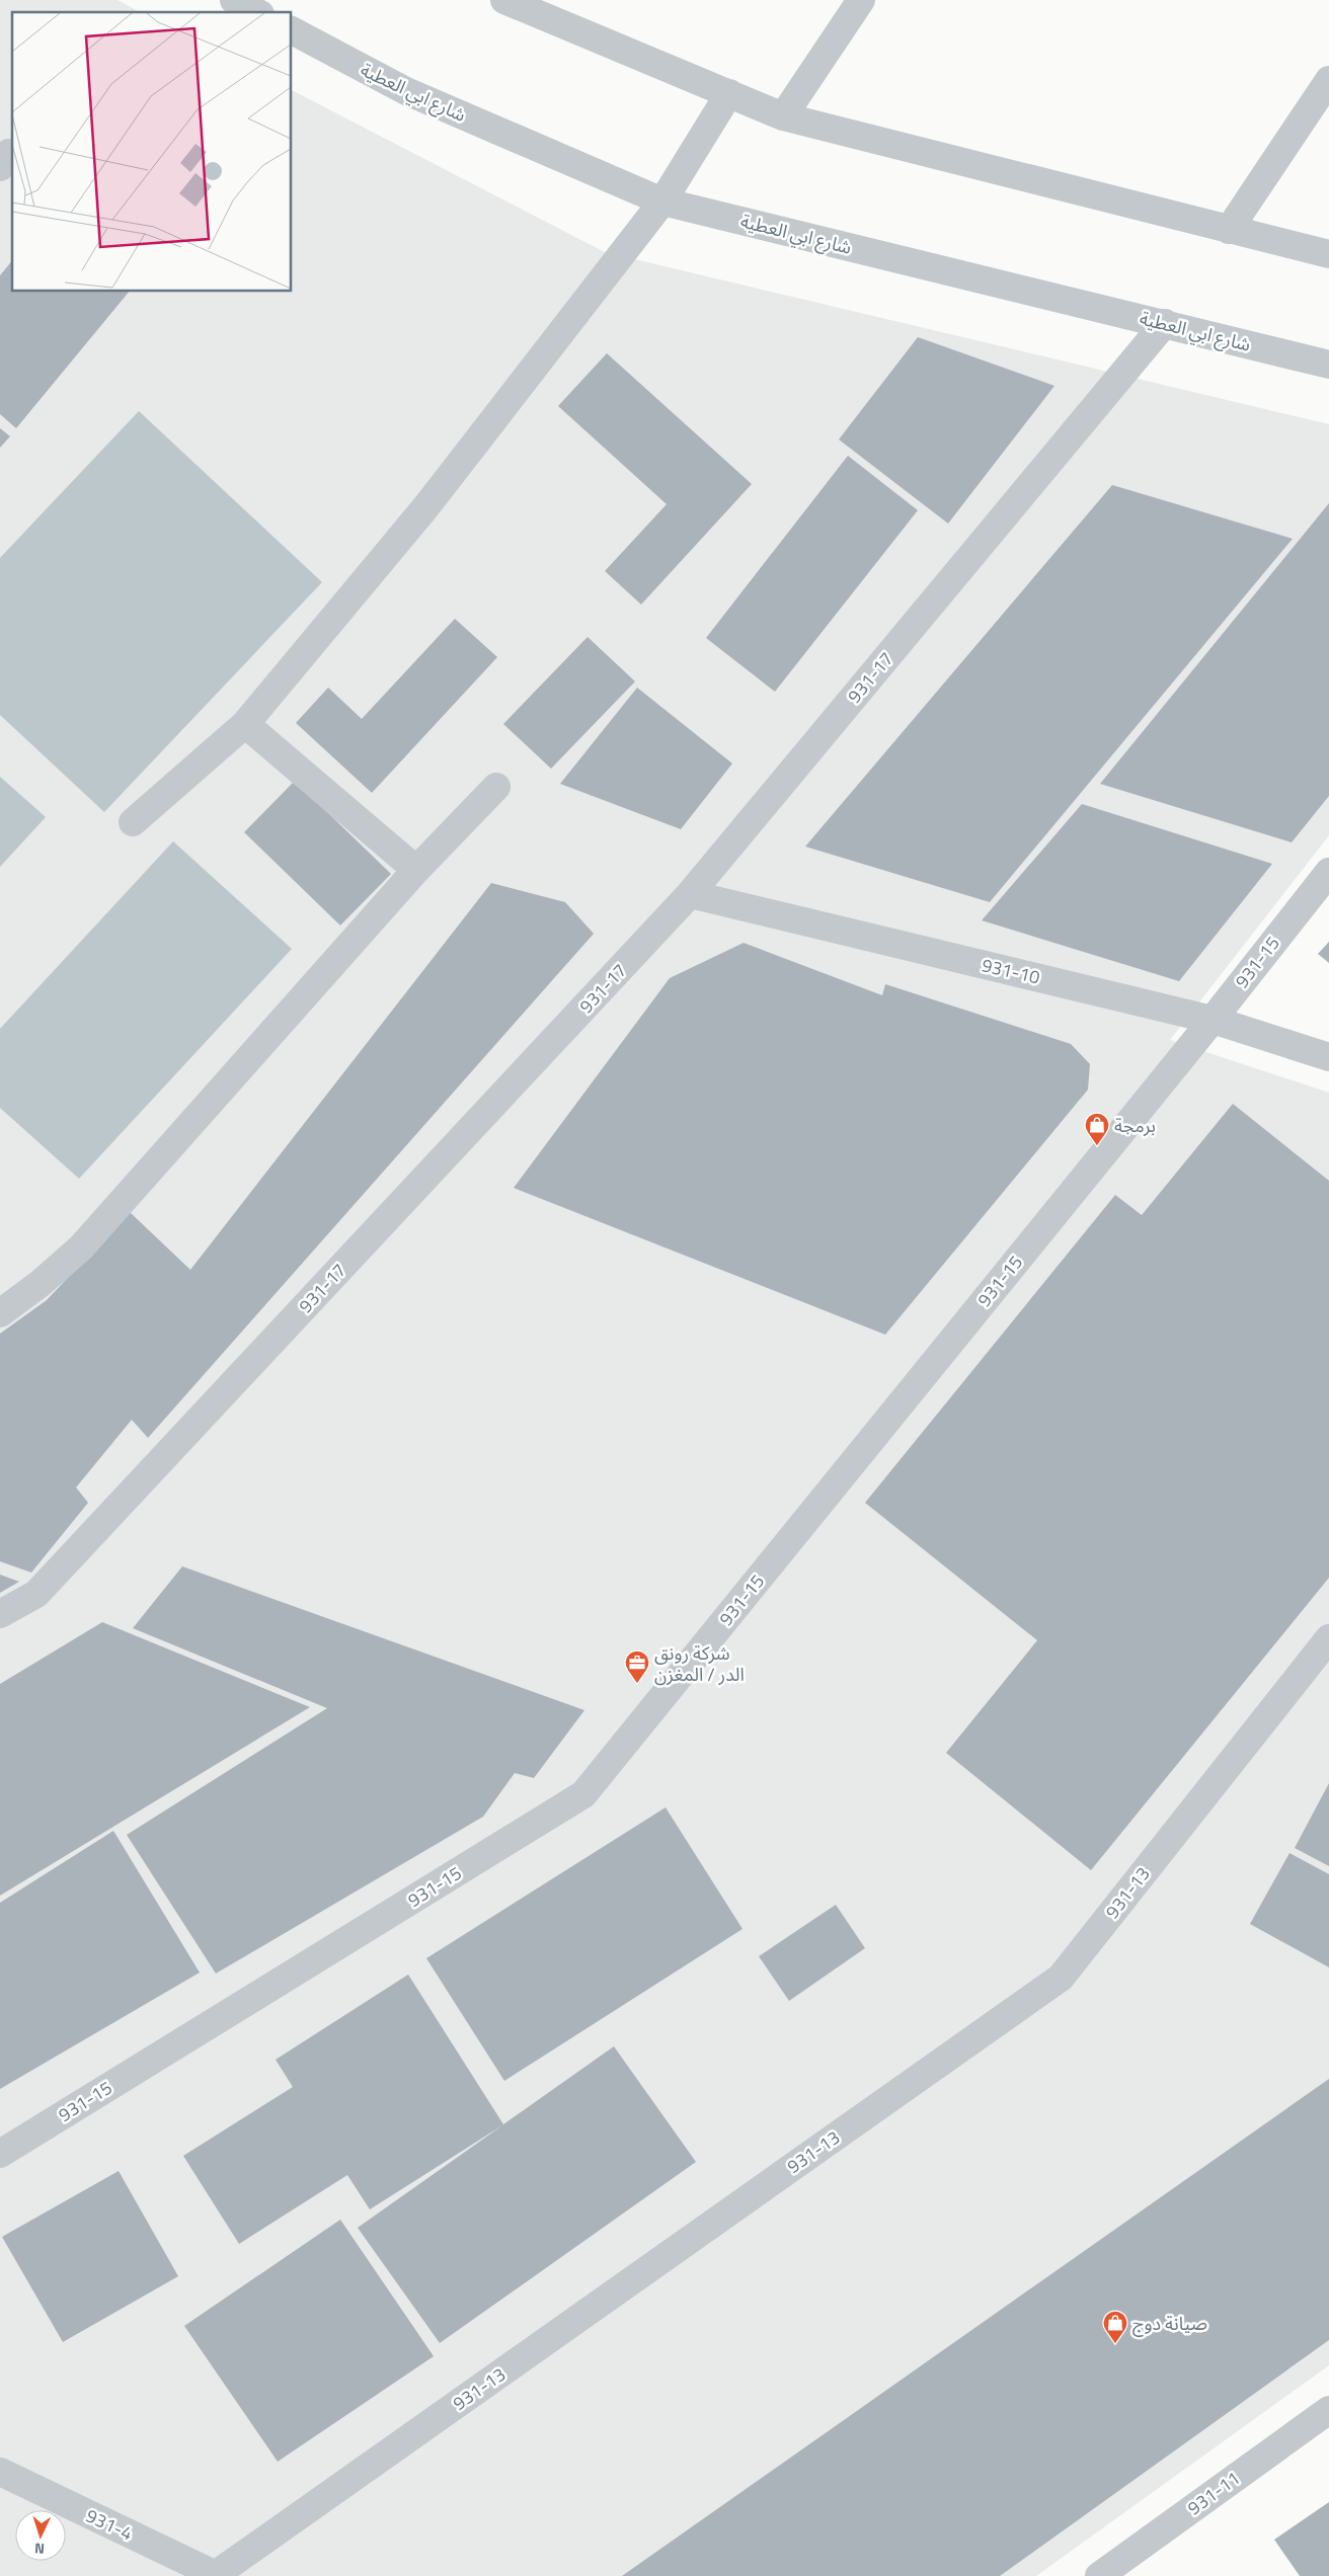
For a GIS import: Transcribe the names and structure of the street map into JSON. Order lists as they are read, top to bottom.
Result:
{
  "streets": {
    "street": [
      "شارع ابي العطية",
      "931-17",
      "931-15",
      "931-10",
      "931-13",
      "931-11",
      "931-4"
    ]
  },
  "crossings": [
    ["شارع ابي العطية", "931-17"],
    ["931-17", "931-10"],
    ["931-15", "931-10"],
    ["931-13", "931-4"]
  ],
  "places": {
    "shop": ["برمجة", "صيانة دوج"],
    "office": ["شركة رونق الدر / المغزن"]
  },
  "north": "bottom"
}
